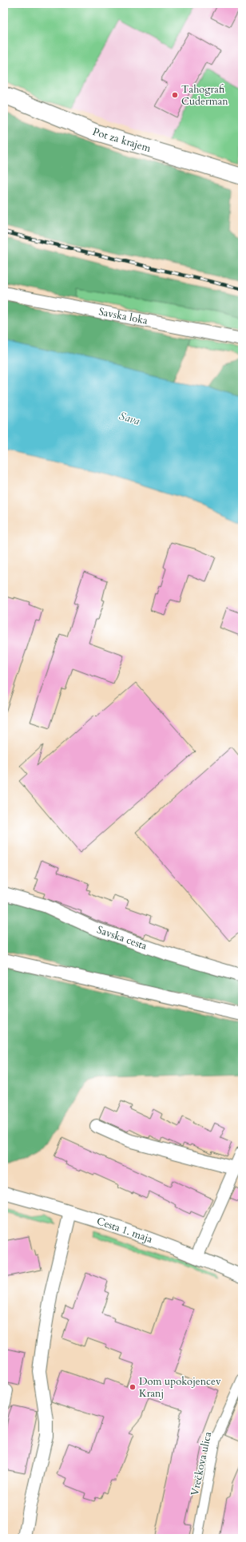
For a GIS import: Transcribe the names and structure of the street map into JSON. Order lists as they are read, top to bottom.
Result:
{
  "streets": {
    "street": [
      "Pot za krajem",
      "Savska loka",
      "Savska cesta",
      "Cesta 1. maja",
      "Vrečkova ulica"
    ]
  },
  "water": ["Sava"],
  "places": ["Tahografi Cuderman", "Dom upokojencev Kranj"]
}
